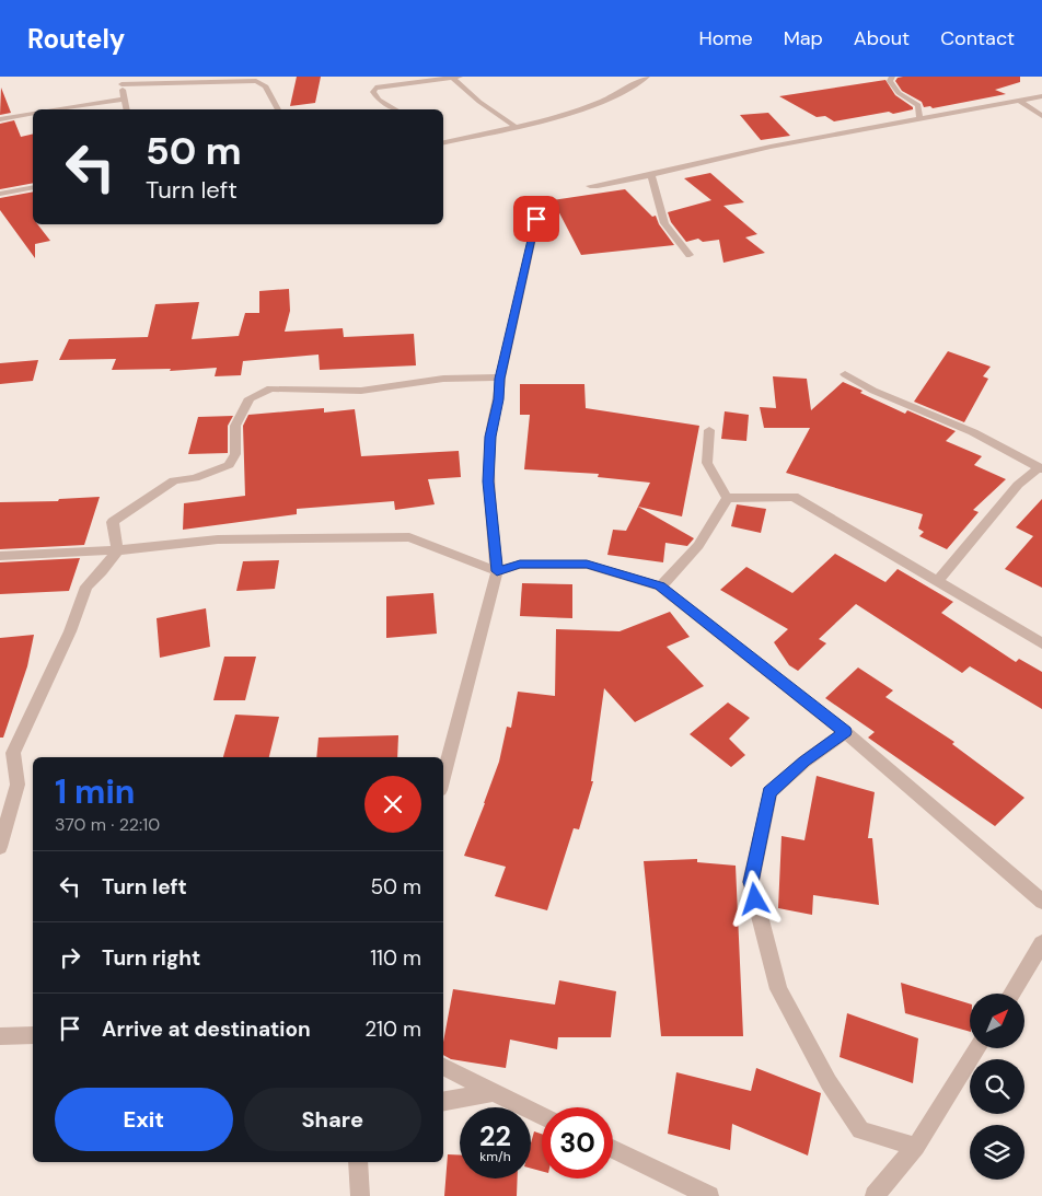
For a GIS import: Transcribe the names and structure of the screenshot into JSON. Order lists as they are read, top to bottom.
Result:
{
  "north": "top right",
  "page": {
    "header": "Routely",
    "nav": [
      "Home",
      "Map",
      "About",
      "Contact"
    ],
    "turn": ["50 m", "Turn left"],
    "heading": ["1 min", "370 m · 22:10"],
    "list": [
      {
        "name": "Turn left",
        "value": "50 m"
      },
      {
        "name": "Turn right",
        "value": "110 m"
      },
      {
        "name": "Arrive at destination",
        "value": "210 m"
      }
    ],
    "buttons": ["Exit", "Share"],
    "speed": "22 km/h",
    "limit": "30"
  }
}
